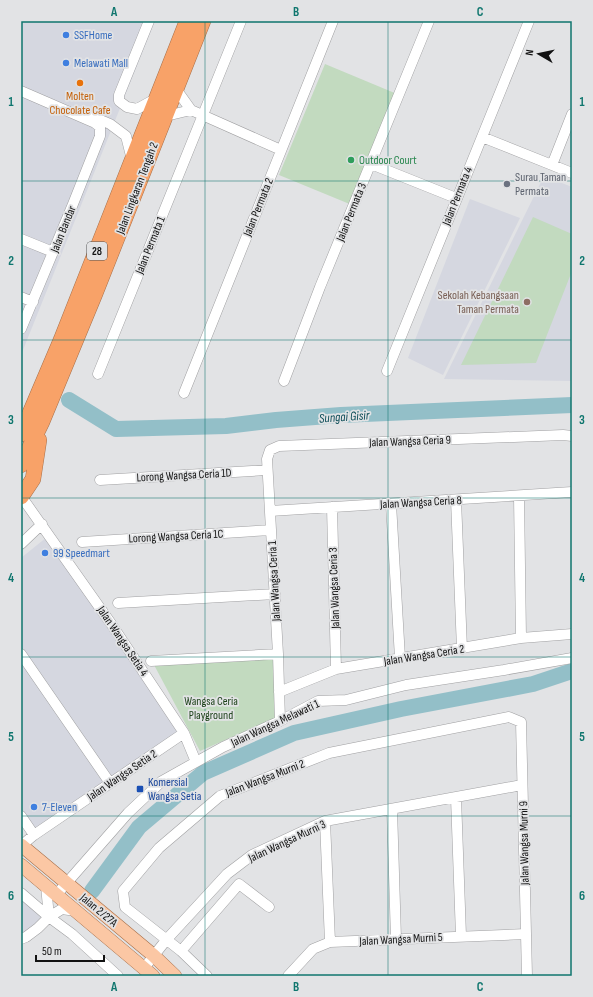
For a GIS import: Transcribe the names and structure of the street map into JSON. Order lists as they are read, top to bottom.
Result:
{
  "streets": {
    "highway": ["Jalan Lingkaran Tengah 2", "28"],
    "main road": ["Jalan 2/27A"],
    "street": [
      "Jalan Permata 4",
      "Jalan Permata 2",
      "Jalan Permata 3",
      "Jalan Bandar",
      "Jalan Permata 1",
      "Jalan Wangsa Ceria 9",
      "Lorong Wangsa Ceria 1D",
      "Jalan Wangsa Ceria 8",
      "Lorong Wangsa Ceria 1C",
      "Jalan Wangsa Ceria 1",
      "Jalan Wangsa Ceria 3",
      "Jalan Wangsa Setia 4",
      "Jalan Wangsa Ceria 2",
      "Jalan Wangsa Melawati 1",
      "Jalan Wangsa Setia 2",
      "Jalan Wangsa Murni 2",
      "Jalan Wangsa Murni 3",
      "Jalan Wangsa Murni 9",
      "Jalan Wangsa Murni 5"
    ]
  },
  "crossings": [
    ["Jalan Wangsa Ceria 9", "Lorong Wangsa Ceria 1D"],
    ["Jalan Wangsa Ceria 9", "Jalan Wangsa Ceria 1"],
    ["Lorong Wangsa Ceria 1D", "Jalan Wangsa Ceria 1"],
    ["Jalan Wangsa Ceria 8", "Jalan Wangsa Ceria 1"],
    ["Jalan Wangsa Ceria 8", "Jalan Wangsa Ceria 3"],
    ["Lorong Wangsa Ceria 1C", "Jalan Wangsa Ceria 1"],
    ["Jalan Wangsa Ceria 1", "Jalan Wangsa Ceria 2"],
    ["Jalan Wangsa Ceria 1", "Jalan Wangsa Melawati 1"],
    ["Jalan Wangsa Ceria 3", "Jalan Wangsa Ceria 2"],
    ["Jalan Wangsa Setia 4", "Jalan Wangsa Melawati 1"],
    ["Jalan Wangsa Setia 4", "Jalan Wangsa Setia 2"],
    ["Jalan Wangsa Melawati 1", "Jalan 2/27A"],
    ["Jalan Wangsa Setia 2", "Jalan 2/27A"],
    ["Jalan Wangsa Murni 2", "Jalan Wangsa Murni 3"],
    ["Jalan Wangsa Murni 2", "Jalan Wangsa Murni 9"],
    ["Jalan Wangsa Murni 3", "Jalan Wangsa Murni 9"],
    ["Jalan Wangsa Murni 3", "Jalan 2/27A"],
    ["Jalan Wangsa Murni 9", "Jalan Wangsa Murni 5"]
  ],
  "water": ["Sungai Gisir"],
  "parks": ["Wangsa Ceria Playground"],
  "places": {
    "other": [
      "SSFHome",
      "Melawati Mall",
      "Molten Chocolate Cafe",
      "Outdoor Court",
      "Surau Taman Permata",
      "Sekolah Kebangsaan Taman Permata",
      "99 Speedmart",
      "7-Eleven"
    ],
    "transit": ["Komersial Wangsa Setia"]
  },
  "scale_bar": "50 m",
  "north": "left",
  "grid": {
    "columns": ["A", "B", "C"],
    "rows": [
      "1",
      "2",
      "3",
      "4",
      "5",
      "6"
    ]
  }
}
